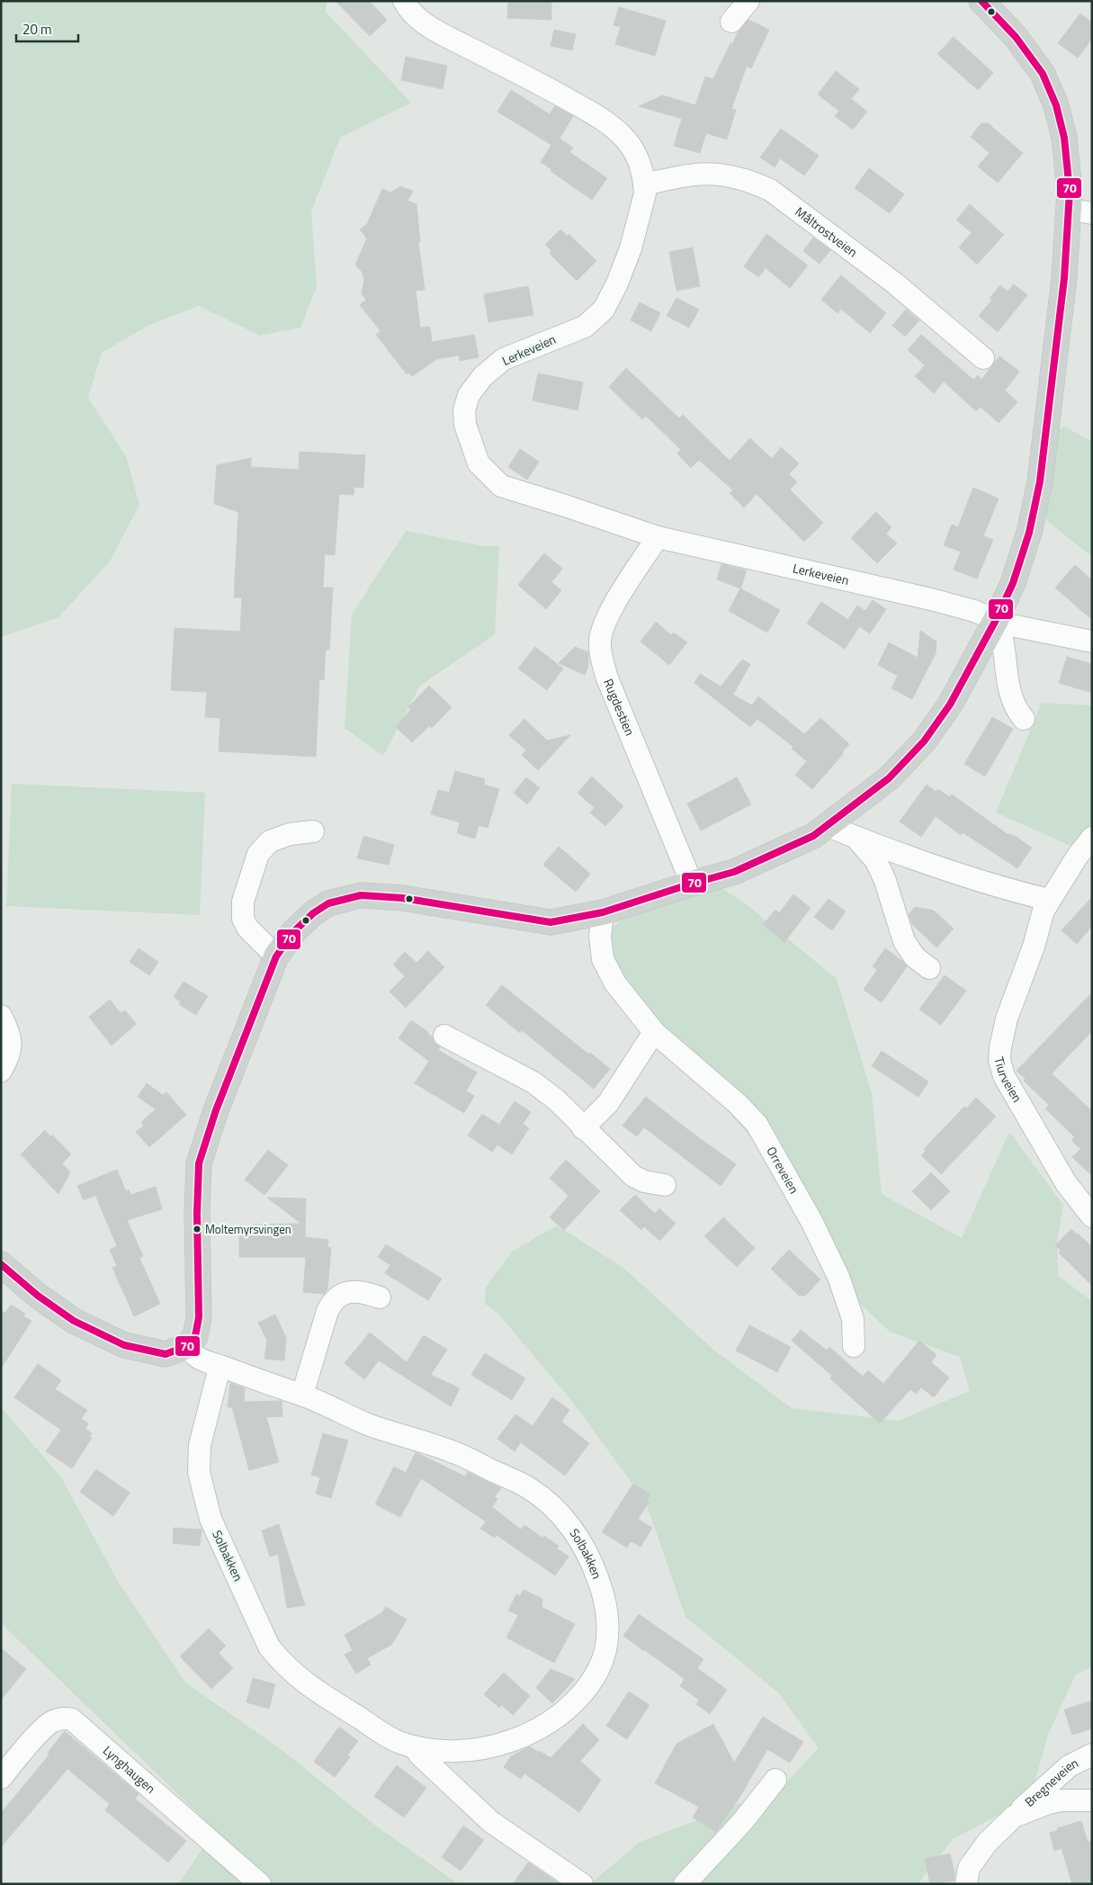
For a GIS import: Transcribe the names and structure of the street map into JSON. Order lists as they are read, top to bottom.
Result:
{
  "streets": {
    "street": [
      "Måltrostveien",
      "Lerkeveien",
      "Rugdestien",
      "Tiurveien",
      "Orreveien",
      "Solbakken",
      "Lynghaugen",
      "Bregneveien"
    ]
  },
  "crossings": [
    ["Måltrostveien", "Lerkeveien"],
    ["Lerkeveien", "Rugdestien"]
  ],
  "places": ["Moltemyrsvingen"],
  "lines": ["transit line 70"],
  "scale_bar": "20 m"
}
